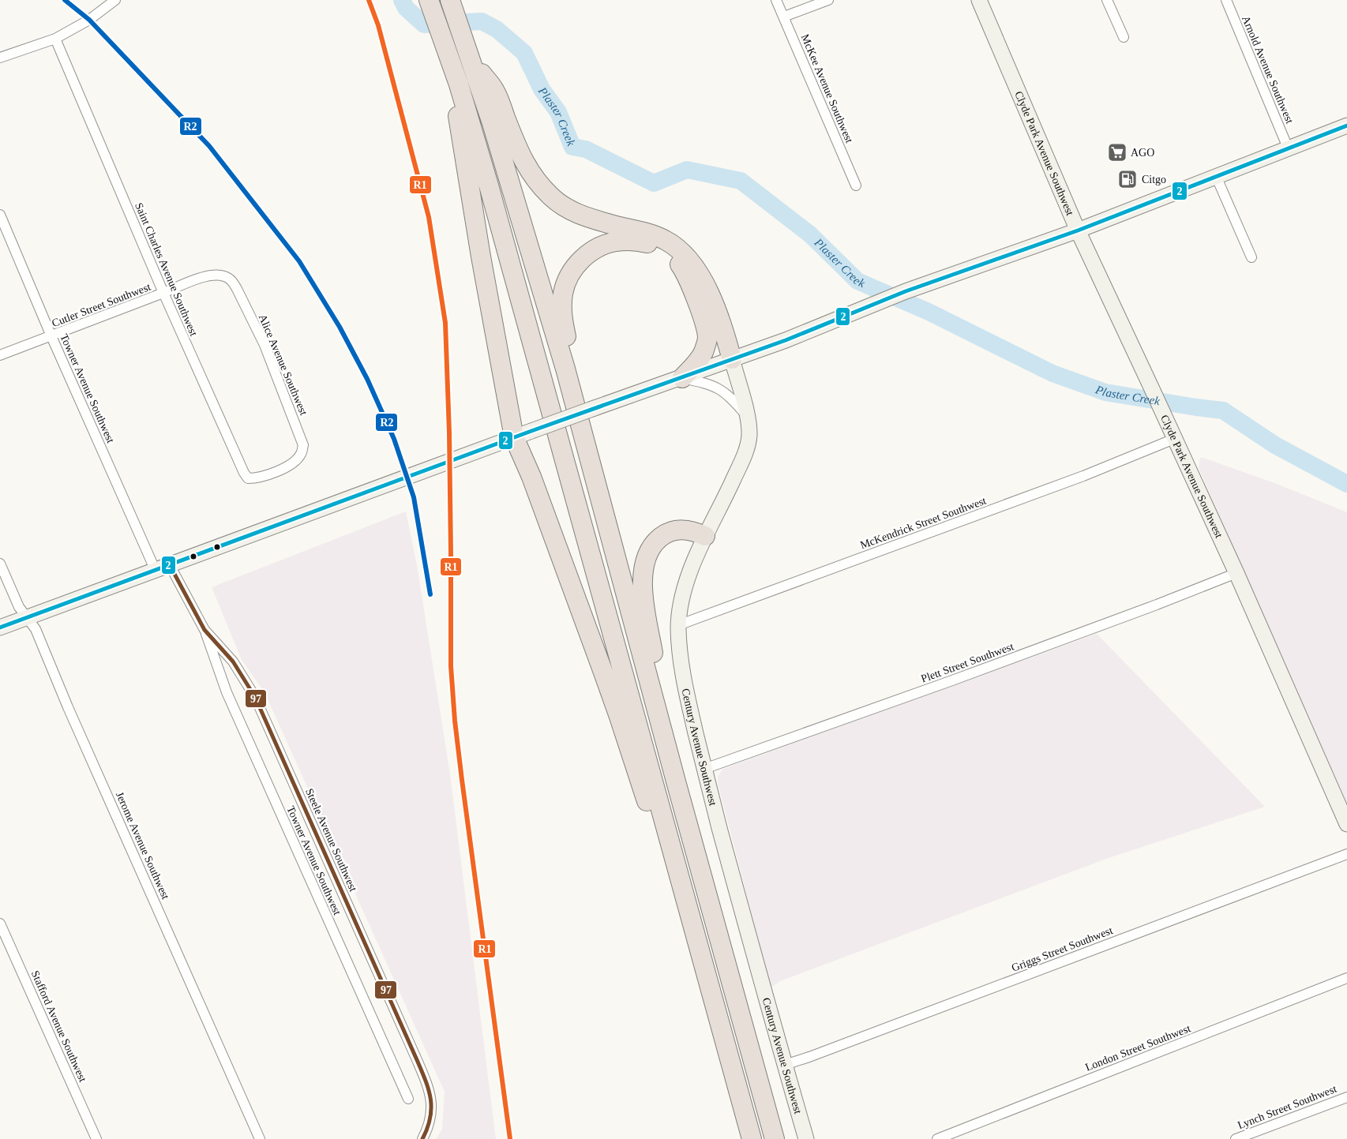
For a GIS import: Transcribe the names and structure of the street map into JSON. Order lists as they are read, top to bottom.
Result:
{
  "streets": {
    "main road": ["Clyde Park Avenue Southwest", "Century Avenue Southwest"],
    "street": [
      "Arnold Avenue Southwest",
      "McKee Avenue Southwest",
      "Saint Charles Avenue Southwest",
      "Cutler Street Southwest",
      "Alice Avenue Southwest",
      "Towner Avenue Southwest",
      "McKendrick Street Southwest",
      "Plett Street Southwest",
      "Steele Avenue Southwest",
      "Jerome Avenue Southwest",
      "Griggs Street Southwest",
      "Stafford Avenue Southwest",
      "London Street Southwest",
      "Lynch Street Southwest"
    ]
  },
  "crossings": [
    ["Clyde Park Avenue Southwest", "McKendrick Street Southwest"],
    ["Clyde Park Avenue Southwest", "Plett Street Southwest"],
    ["Saint Charles Avenue Southwest", "Cutler Street Southwest"],
    ["Saint Charles Avenue Southwest", "Alice Avenue Southwest"],
    ["Cutler Street Southwest", "Alice Avenue Southwest"],
    ["Cutler Street Southwest", "Towner Avenue Southwest"],
    ["Towner Avenue Southwest", "Steele Avenue Southwest"],
    ["McKendrick Street Southwest", "Century Avenue Southwest"],
    ["Plett Street Southwest", "Century Avenue Southwest"],
    ["Century Avenue Southwest", "Griggs Street Southwest"]
  ],
  "water": ["Plaster Creek"],
  "places": {
    "supermarket": ["AGO"],
    "fuel station": ["Citgo"]
  },
  "lines": [
    "transit line R1",
    "transit line R2",
    "transit line 2",
    "transit line 97"
  ]
}
